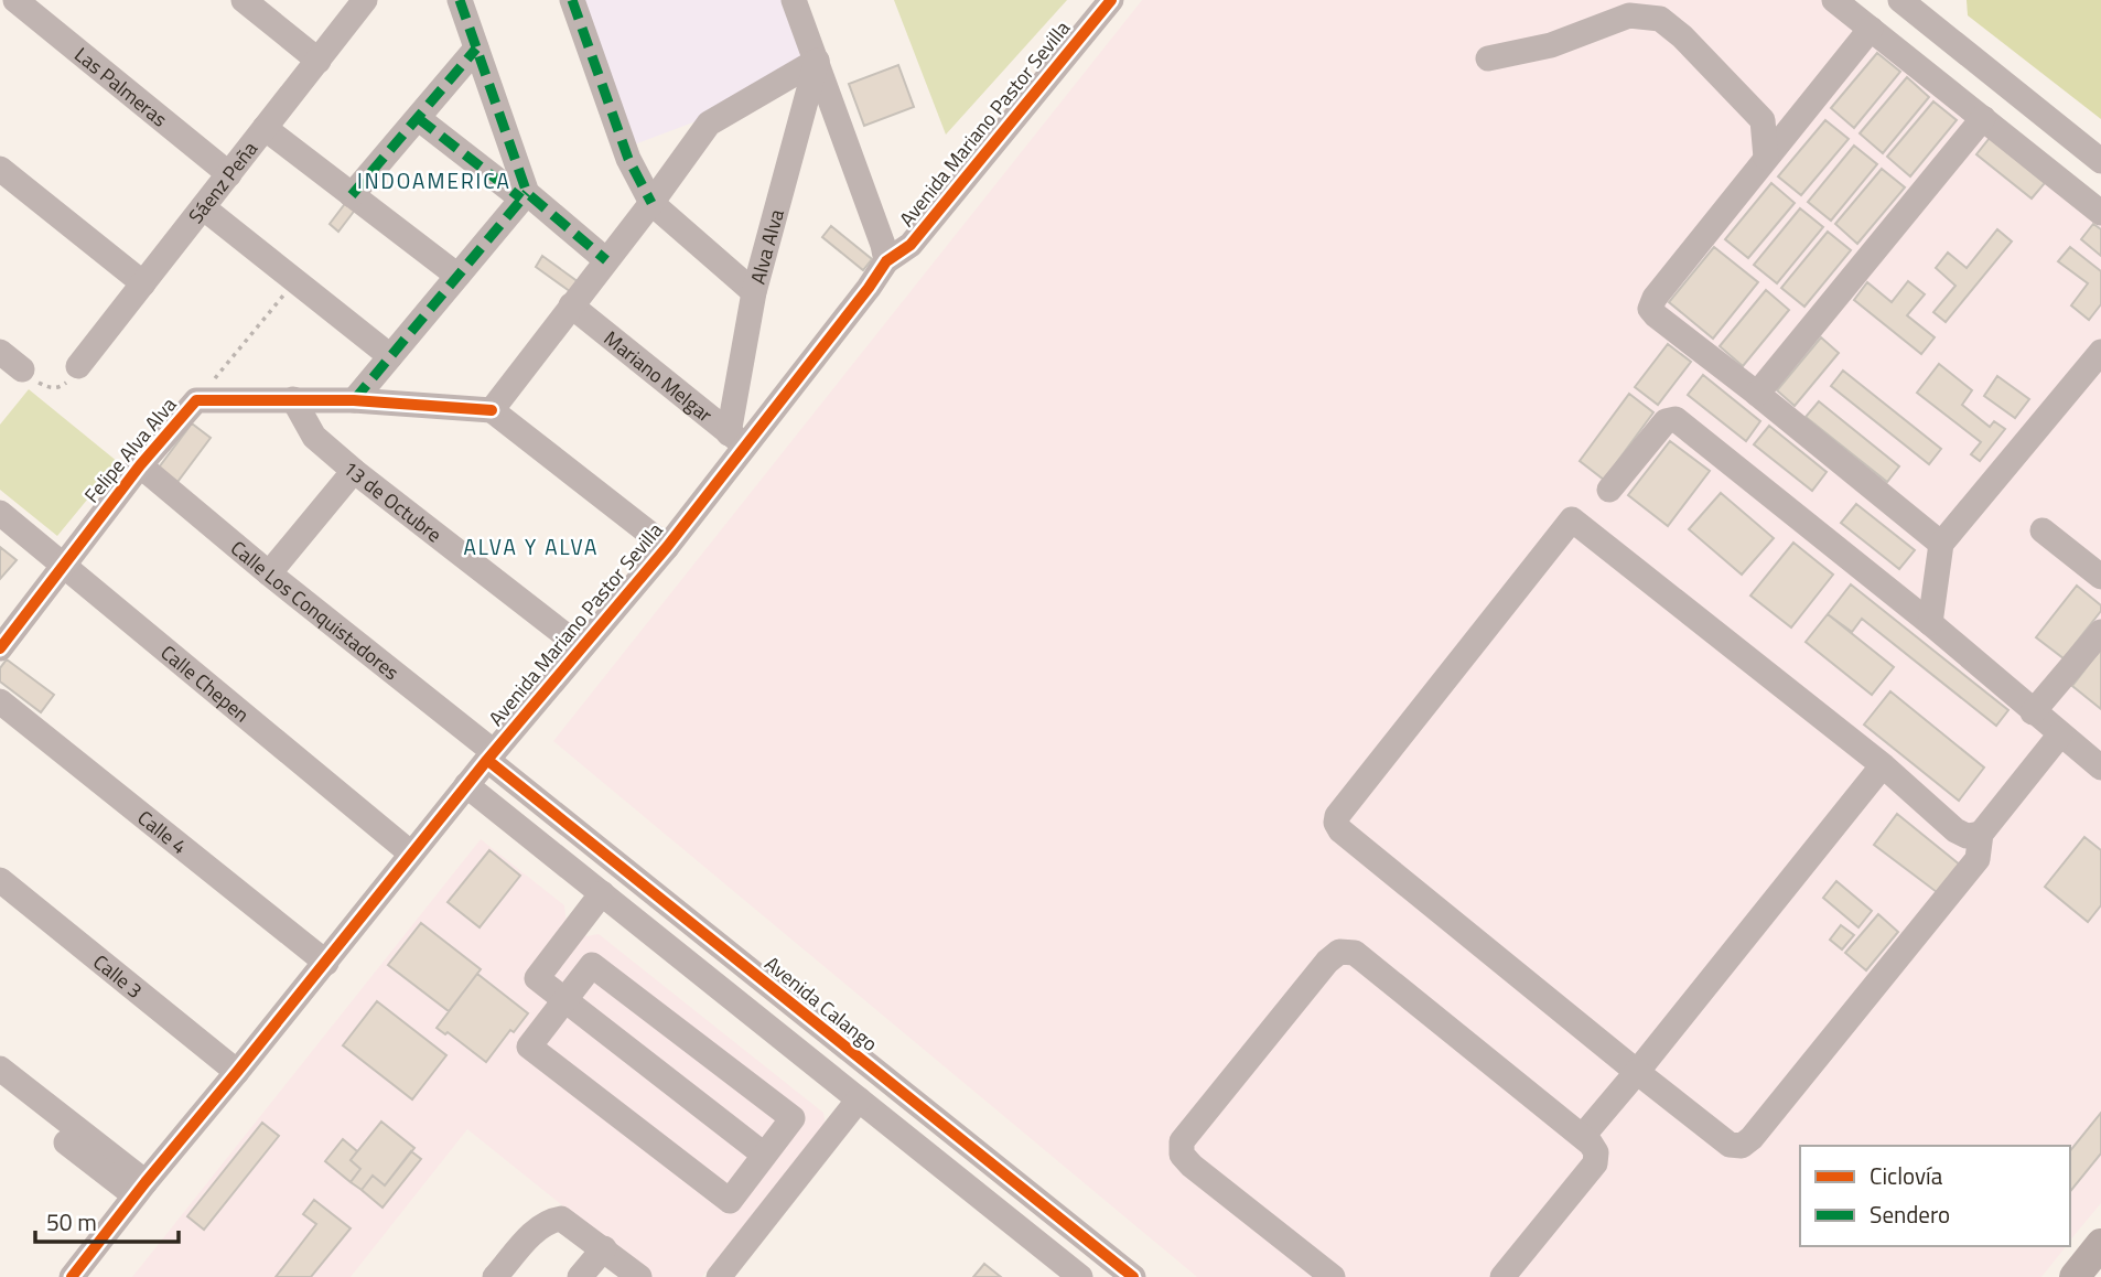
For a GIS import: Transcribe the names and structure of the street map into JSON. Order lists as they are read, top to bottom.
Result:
{
  "streets": {
    "street": [
      "Las Palmeras",
      "Avenida Mariano Pastor Sevilla",
      "Sáenz Peña",
      "Alva Alva",
      "Mariano Melgar",
      "Felipe Alva Alva",
      "13 de Octubre",
      "Calle Los Conquistadores",
      "Calle Chepen",
      "Calle 4",
      "Calle 3",
      "Avenida Calango"
    ]
  },
  "crossings": [
    ["Las Palmeras", "Sáenz Peña"],
    ["Avenida Mariano Pastor Sevilla", "Alva Alva"],
    ["Avenida Mariano Pastor Sevilla", "Mariano Melgar"],
    ["Avenida Mariano Pastor Sevilla", "13 de Octubre"],
    ["Avenida Mariano Pastor Sevilla", "Calle Los Conquistadores"],
    ["Avenida Mariano Pastor Sevilla", "Calle Chepen"],
    ["Avenida Mariano Pastor Sevilla", "Calle 4"],
    ["Avenida Mariano Pastor Sevilla", "Calle 3"],
    ["Avenida Mariano Pastor Sevilla", "Avenida Calango"],
    ["Alva Alva", "Mariano Melgar"],
    ["Felipe Alva Alva", "13 de Octubre"],
    ["Felipe Alva Alva", "Calle Los Conquistadores"],
    ["Felipe Alva Alva", "Calle Chepen"],
    ["Calle Los Conquistadores", "Avenida Calango"]
  ],
  "districts": ["INDOAMERICA", "ALVA Y ALVA"],
  "legend": ["Ciclovía", "Sendero"],
  "scale_bar": "50 m"
}
